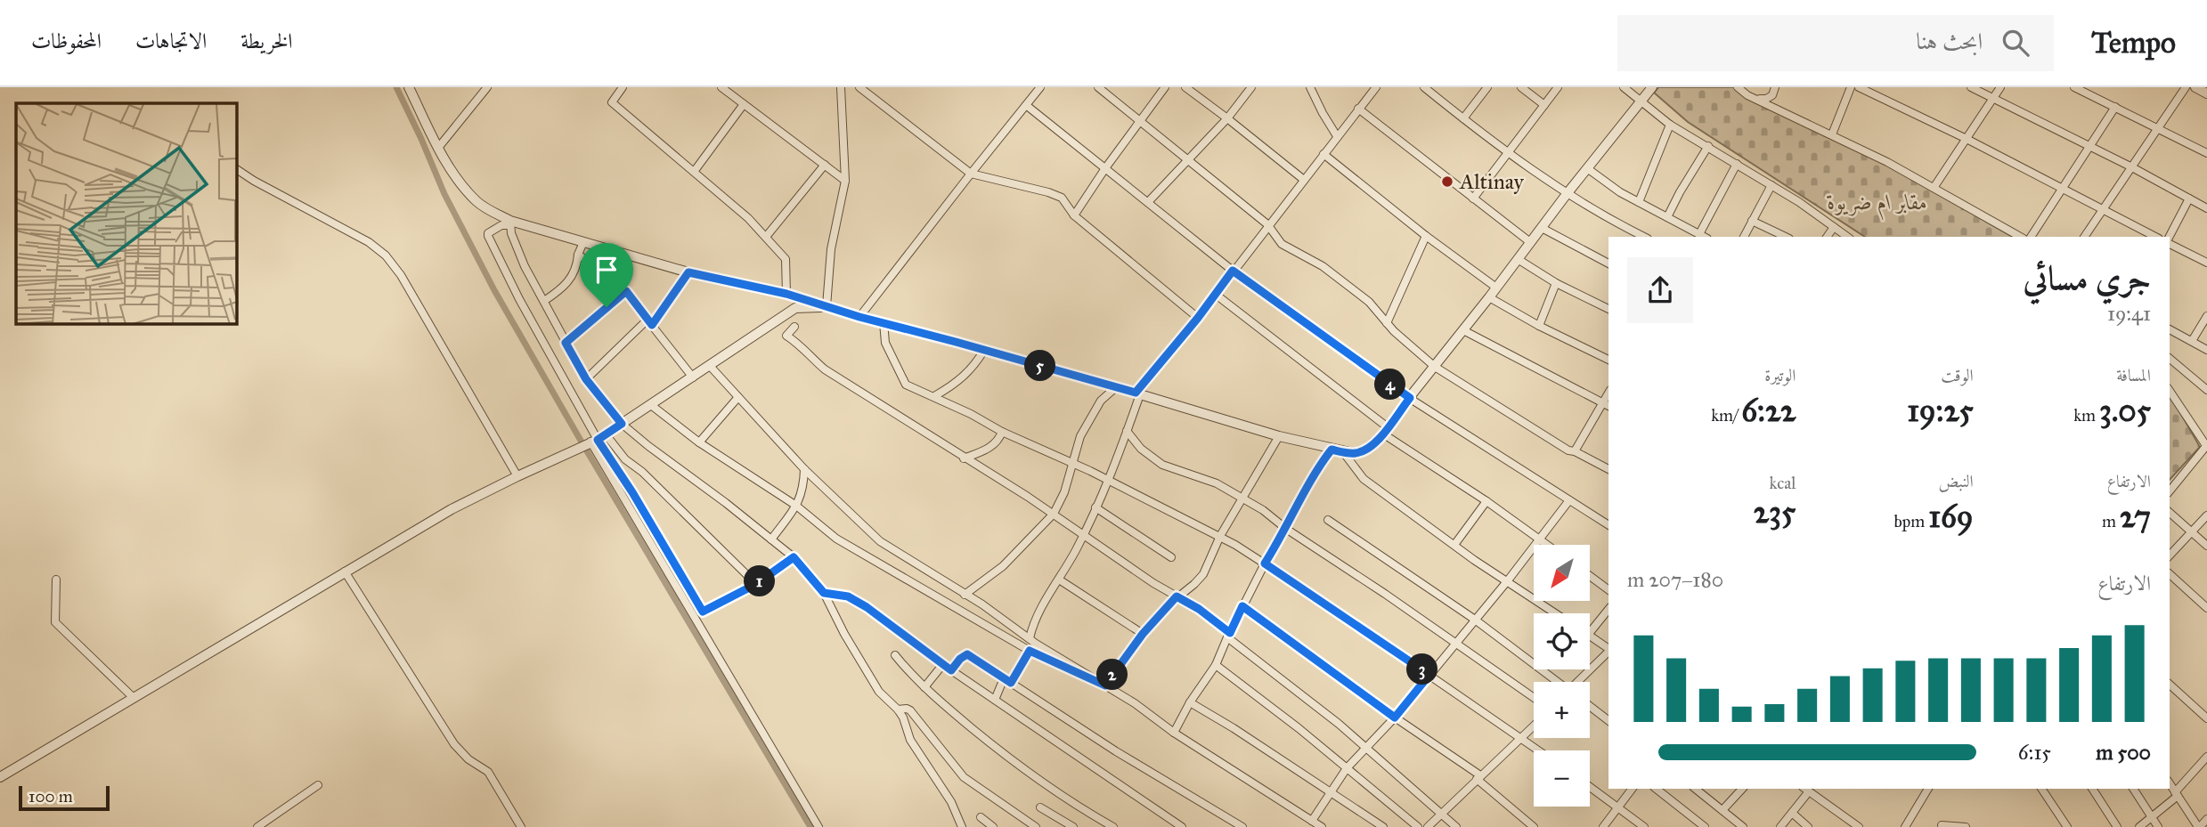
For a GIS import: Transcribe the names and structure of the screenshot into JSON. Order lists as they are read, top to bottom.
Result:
{
  "parks": ["مقابر ام ضريوة"],
  "places": ["Altinay"],
  "scale_bar": "100 m",
  "north": "bottom left",
  "page": {
    "header": "Tempo",
    "search": "ابحث هنا",
    "nav": ["الخريطة", "الاتجاهات", "المحفوظات"],
    "heading": ["جري مسائي", "19:41"],
    "stats": [
      ["المسافة", "3.05 km"],
      ["الوقت", "19:25"],
      ["الوتيرة", "6:22 /km"],
      ["الارتفاع", "27 m"],
      ["النبض", "169 bpm"],
      ["kcal", "235"]
    ],
    "pins": [
      "5",
      "4",
      "1",
      "3",
      "2"
    ],
    "map_buttons": ["+", "−"],
    "chart": ["الارتفاع", "180–207 m"],
    "list": [
      {
        "name": "500 m",
        "note": "6:15"
      }
    ],
    "scale": "100 m"
  }
}
